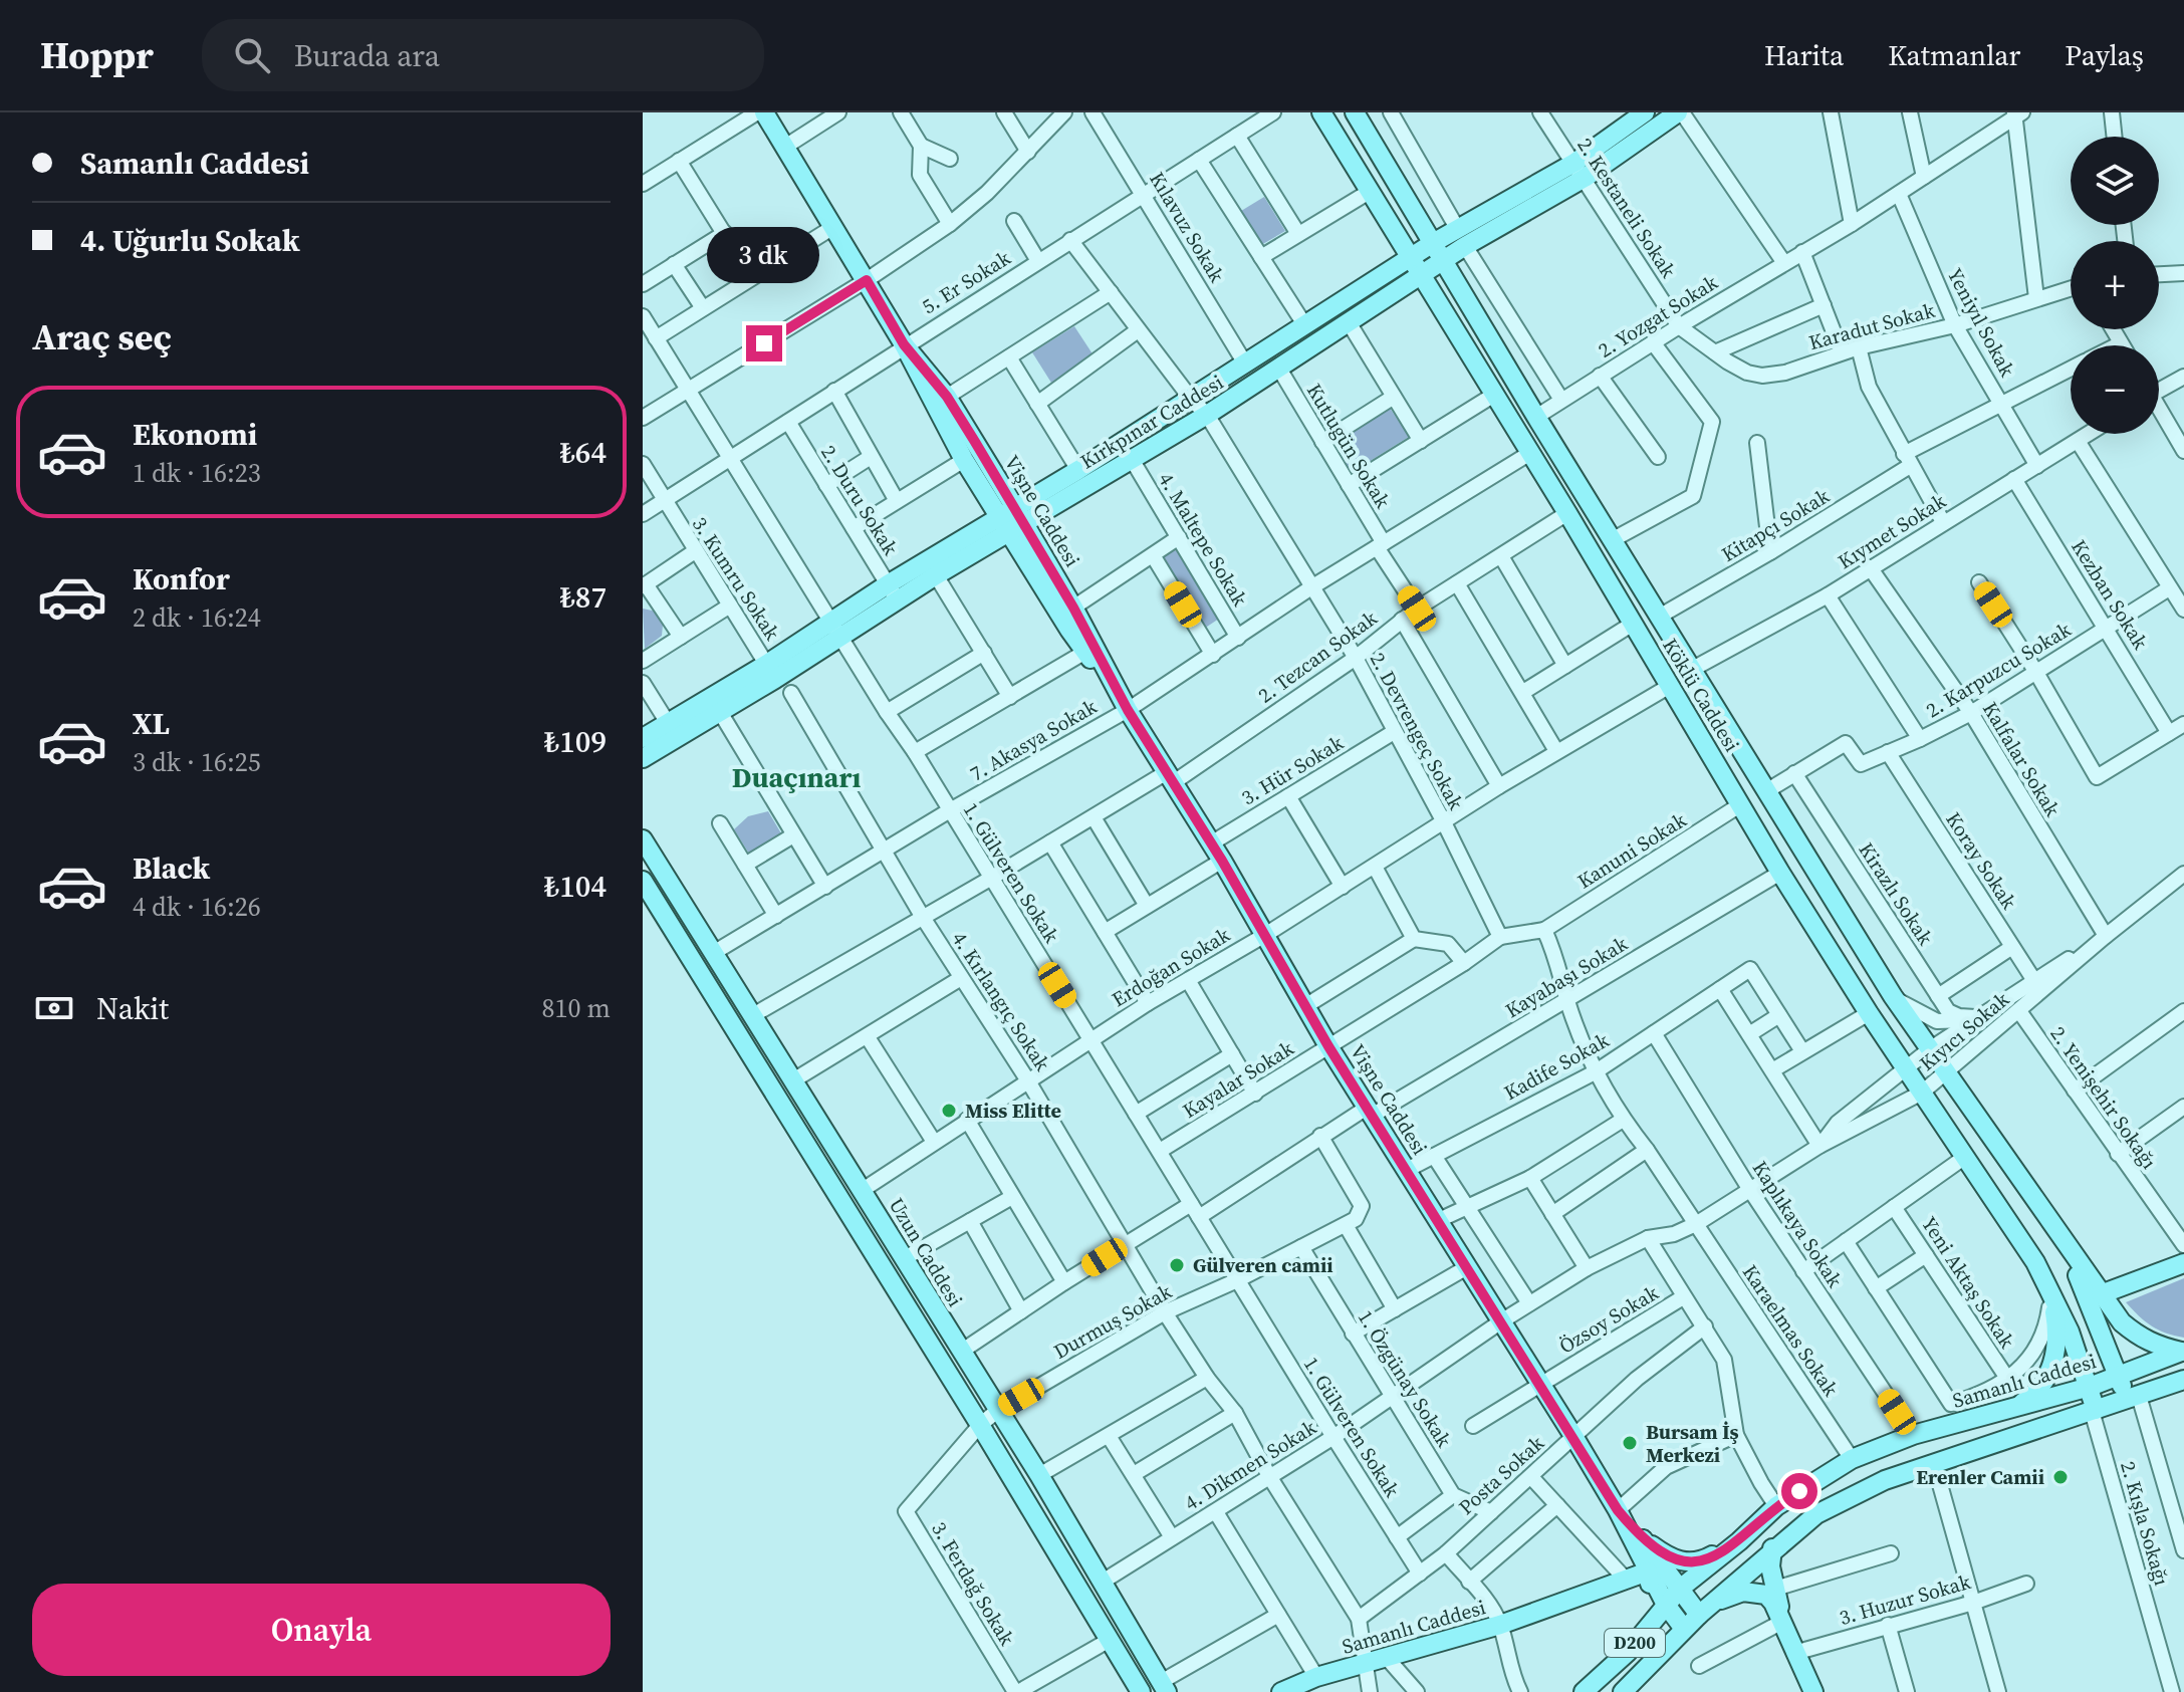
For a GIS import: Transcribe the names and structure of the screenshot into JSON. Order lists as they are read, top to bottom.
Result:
{
  "streets": {
    "main road": [
      "Kırkpınar Caddesi",
      "Vişne Caddesi",
      "Köklü Caddesi",
      "Uzun Caddesi",
      "Samanlı Caddesi",
      "D200"
    ],
    "street": [
      "2. Kestaneli Sokak",
      "Kılavuz Sokak",
      "5. Er Sokak",
      "2. Yozgat Sokak",
      "Yeniyıl Sokak",
      "Karadut Sokak",
      "Kutlugün Sokak",
      "2. Duru Sokak",
      "Kitapçı Sokak",
      "Kıymet Sokak",
      "4. Maltepe Sokak",
      "3. Kumru Sokak",
      "Kezban Sokak",
      "2. Tezcan Sokak",
      "2. Karpuzcu Sokak",
      "2. Devrengeç Sokak",
      "7. Akasya Sokak",
      "Kalfalar Sokak",
      "3. Hür Sokak",
      "Kanuni Sokak",
      "Koray Sokak",
      "1. Gülveren Sokak",
      "Kirazlı Sokak",
      "Erdoğan Sokak",
      "Kayabaşı Sokak",
      "4. Kırlangıç Sokak",
      "Kıyıcı Sokak",
      "Kadife Sokak",
      "Kayalar Sokak",
      "2. Yenişehir Sokağı",
      "Kaplıkaya Sokak",
      "Yeni Aktaş Sokak",
      "Özsoy Sokak",
      "Durmuş Sokak",
      "Karaelmas Sokak",
      "1. Özgünay Sokak",
      "4. Dikmen Sokak",
      "Posta Sokak",
      "2. Kışla Sokağı",
      "3. Ferdağ Sokak",
      "3. Huzur Sokak"
    ]
  },
  "crossings": [
    ["2. Kestaneli Sokak", "2. Yozgat Sokak"],
    ["2. Kestaneli Sokak", "Karadut Sokak"],
    ["2. Kestaneli Sokak", "Kırkpınar Caddesi"],
    ["Kılavuz Sokak", "5. Er Sokak"],
    ["Kılavuz Sokak", "Kırkpınar Caddesi"],
    ["5. Er Sokak", "2. Duru Sokak"],
    ["5. Er Sokak", "Vişne Caddesi"],
    ["5. Er Sokak", "3. Kumru Sokak"],
    ["5. Er Sokak", "2. Devrengeç Sokak"],
    ["5. Er Sokak", "1. Gülveren Sokak"],
    ["2. Yozgat Sokak", "Yeniyıl Sokak"],
    ["2. Yozgat Sokak", "Karadut Sokak"],
    ["2. Yozgat Sokak", "Köklü Caddesi"],
    ["Yeniyıl Sokak", "Karadut Sokak"],
    ["Yeniyıl Sokak", "Kitapçı Sokak"],
    ["Yeniyıl Sokak", "Kıymet Sokak"],
    ["Kırkpınar Caddesi", "Kutlugün Sokak"],
    ["Kırkpınar Caddesi", "2. Duru Sokak"],
    ["Kırkpınar Caddesi", "Vişne Caddesi"],
    ["Kırkpınar Caddesi", "4. Maltepe Sokak"],
    ["Kırkpınar Caddesi", "3. Kumru Sokak"],
    ["Kırkpınar Caddesi", "Köklü Caddesi"],
    ["Kırkpınar Caddesi", "2. Devrengeç Sokak"],
    ["Kırkpınar Caddesi", "1. Gülveren Sokak"],
    ["Kutlugün Sokak", "2. Tezcan Sokak"],
    ["Kutlugün Sokak", "7. Akasya Sokak"],
    ["Vişne Caddesi", "2. Tezcan Sokak"],
    ["Vişne Caddesi", "7. Akasya Sokak"],
    ["Vişne Caddesi", "3. Hür Sokak"],
    ["Vişne Caddesi", "Erdoğan Sokak"],
    ["Vişne Caddesi", "Kayabaşı Sokak"],
    ["Vişne Caddesi", "Kadife Sokak"],
    ["Vişne Caddesi", "Kayalar Sokak"],
    ["Vişne Caddesi", "Özsoy Sokak"],
    ["Vişne Caddesi", "4. Dikmen Sokak"],
    ["Vişne Caddesi", "Posta Sokak"],
    ["Kitapçı Sokak", "Köklü Caddesi"],
    ["Kıymet Sokak", "Kezban Sokak"],
    ["Kıymet Sokak", "Köklü Caddesi"],
    ["Kıymet Sokak", "Kalfalar Sokak"],
    ["4. Maltepe Sokak", "7. Akasya Sokak"],
    ["Kezban Sokak", "2. Karpuzcu Sokak"],
    ["2. Tezcan Sokak", "Köklü Caddesi"],
    ["2. Tezcan Sokak", "2. Devrengeç Sokak"],
    ["2. Tezcan Sokak", "1. Gülveren Sokak"],
    ["2. Tezcan Sokak", "4. Kırlangıç Sokak"],
    ["2. Tezcan Sokak", "Uzun Caddesi"],
    ["2. Karpuzcu Sokak", "Köklü Caddesi"],
    ["2. Karpuzcu Sokak", "Kalfalar Sokak"],
    ["2. Karpuzcu Sokak", "Koray Sokak"],
    ["2. Karpuzcu Sokak", "Kirazlı Sokak"],
    ["Köklü Caddesi", "7. Akasya Sokak"],
    ["Köklü Caddesi", "Kanuni Sokak"],
    ["Köklü Caddesi", "Erdoğan Sokak"],
    ["Köklü Caddesi", "Kayabaşı Sokak"],
    ["Köklü Caddesi", "Kıyıcı Sokak"],
    ["Köklü Caddesi", "Samanlı Caddesi"],
    ["Köklü Caddesi", "2. Kışla Sokağı"],
    ["Köklü Caddesi", "D200"],
    ["2. Devrengeç Sokak", "7. Akasya Sokak"],
    ["2. Devrengeç Sokak", "3. Hür Sokak"],
    ["2. Devrengeç Sokak", "Erdoğan Sokak"],
    ["2. Devrengeç Sokak", "Kayalar Sokak"],
    ["7. Akasya Sokak", "1. Gülveren Sokak"],
    ["7. Akasya Sokak", "4. Kırlangıç Sokak"],
    ["7. Akasya Sokak", "Uzun Caddesi"],
    ["Kalfalar Sokak", "Kıyıcı Sokak"],
    ["Koray Sokak", "Kıyıcı Sokak"],
    ["1. Gülveren Sokak", "Erdoğan Sokak"],
    ["1. Gülveren Sokak", "Kayabaşı Sokak"],
    ["1. Gülveren Sokak", "Kayalar Sokak"],
    ["1. Gülveren Sokak", "Durmuş Sokak"],
    ["1. Gülveren Sokak", "4. Dikmen Sokak"],
    ["1. Gülveren Sokak", "Posta Sokak"],
    ["Erdoğan Sokak", "4. Kırlangıç Sokak"],
    ["Erdoğan Sokak", "Uzun Caddesi"],
    ["Kayabaşı Sokak", "4. Kırlangıç Sokak"],
    ["Kayabaşı Sokak", "Uzun Caddesi"],
    ["4. Kırlangıç Sokak", "Durmuş Sokak"],
    ["4. Kırlangıç Sokak", "Samanlı Caddesi"],
    ["4. Kırlangıç Sokak", "4. Dikmen Sokak"],
    ["4. Kırlangıç Sokak", "Posta Sokak"],
    ["Kıyıcı Sokak", "2. Yenişehir Sokağı"],
    ["Kıyıcı Sokak", "Kaplıkaya Sokak"],
    ["Kıyıcı Sokak", "4. Dikmen Sokak"],
    ["Kadife Sokak", "Kaplıkaya Sokak"],
    ["Kaplıkaya Sokak", "Samanlı Caddesi"],
    ["Kaplıkaya Sokak", "4. Dikmen Sokak"],
    ["Uzun Caddesi", "Durmuş Sokak"],
    ["Uzun Caddesi", "4. Dikmen Sokak"],
    ["Durmuş Sokak", "1. Özgünay Sokak"],
    ["Durmuş Sokak", "3. Ferdağ Sokak"],
    ["Karaelmas Sokak", "Samanlı Caddesi"],
    ["Karaelmas Sokak", "4. Dikmen Sokak"],
    ["1. Özgünay Sokak", "4. Dikmen Sokak"],
    ["Samanlı Caddesi", "D200"],
    ["2. Kışla Sokağı", "D200"]
  ],
  "districts": ["Duaçınarı"],
  "places": [
    "Miss Elitte",
    "Gülveren camii",
    "Bursam İş Merkezi",
    "Erenler Camii"
  ],
  "page": {
    "header": "Hoppr",
    "search": "Burada ara",
    "nav": ["Harita", "Katmanlar", "Paylaş"],
    "banner": ["Samanlı Caddesi", "4. Uğurlu Sokak"],
    "map_buttons": ["+", "−"],
    "bubble": "3 dk",
    "heading": "Araç seç",
    "list": [
      {
        "name": "Ekonomi",
        "note": "1 dk · 16:23",
        "value": "₺64"
      },
      {
        "name": "Konfor",
        "note": "2 dk · 16:24",
        "value": "₺87"
      },
      {
        "name": "XL",
        "note": "3 dk · 16:25",
        "value": "₺109"
      },
      {
        "name": "Black",
        "note": "4 dk · 16:26",
        "value": "₺104"
      }
    ],
    "pay": ["Nakit", "810 m"],
    "buttons": "Onayla"
  }
}
